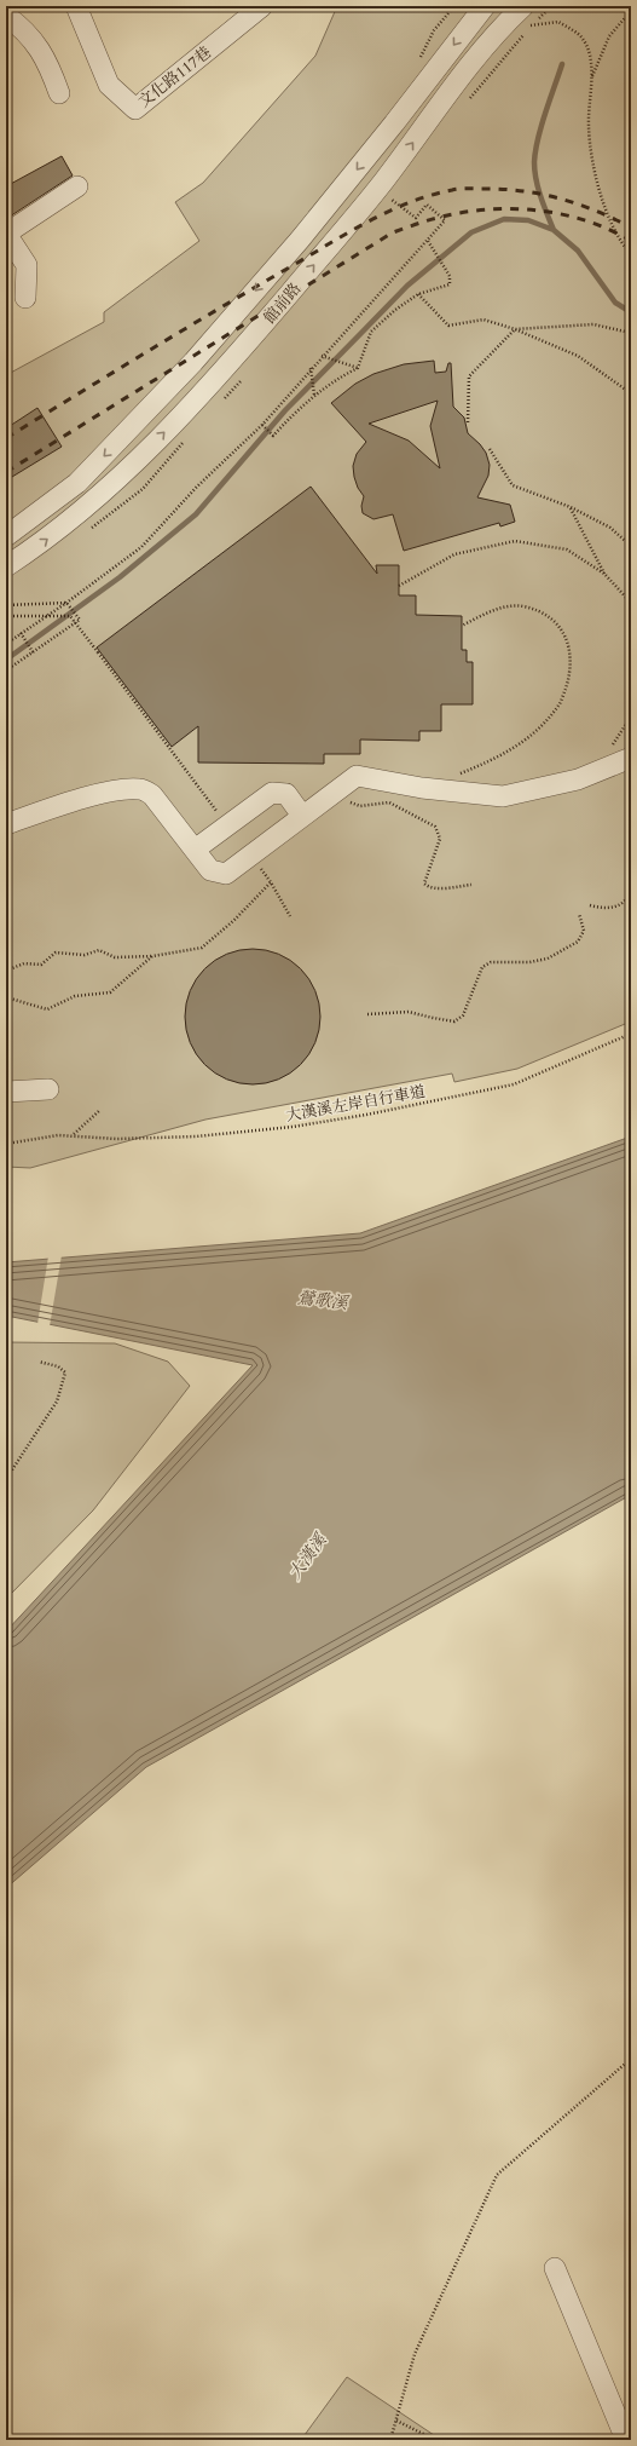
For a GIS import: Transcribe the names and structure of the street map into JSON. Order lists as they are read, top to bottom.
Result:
{
  "streets": {
    "street": ["文化路117巷", "館前路"],
    "path": ["大漢溪左岸自行車道"]
  },
  "water": ["鶯歌溪", "大漢溪"]
}
